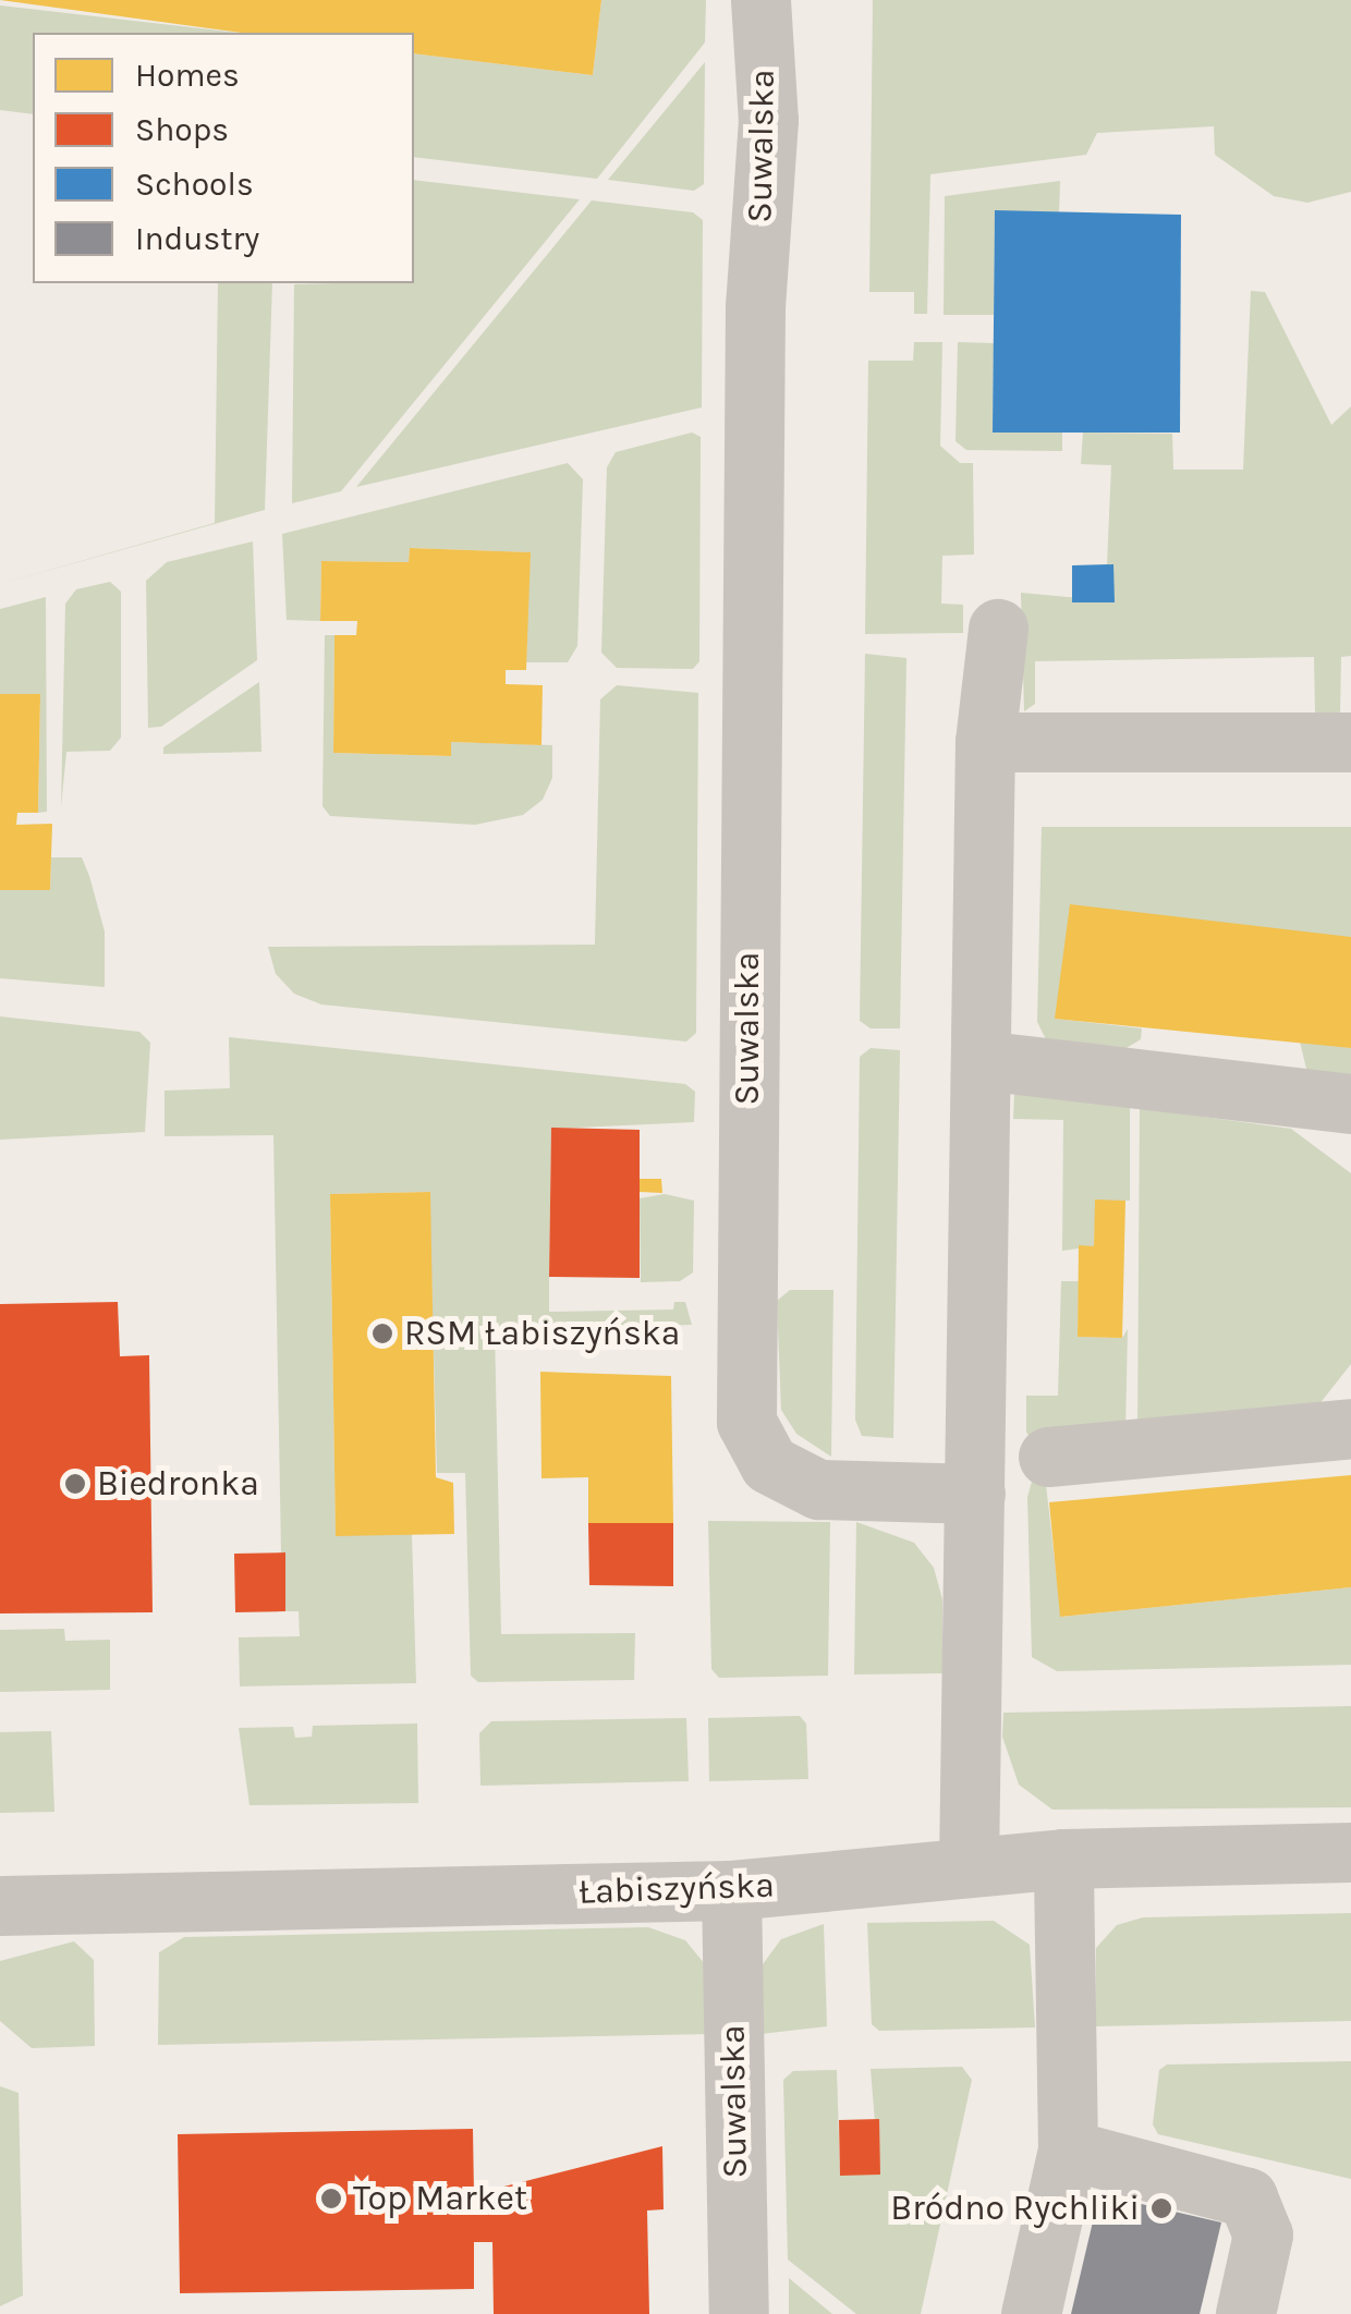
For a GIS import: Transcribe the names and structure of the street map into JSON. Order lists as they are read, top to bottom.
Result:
{
  "streets": {
    "street": ["Suwalska", "Łabiszyńska"]
  },
  "crossings": [
    ["Suwalska", "Łabiszyńska"]
  ],
  "places": [
    "RSM Łabiszyńska",
    "Biedronka",
    "Top Market",
    "Bródno Rychliki"
  ],
  "legend": [
    "Homes",
    "Shops",
    "Schools",
    "Industry"
  ]
}
